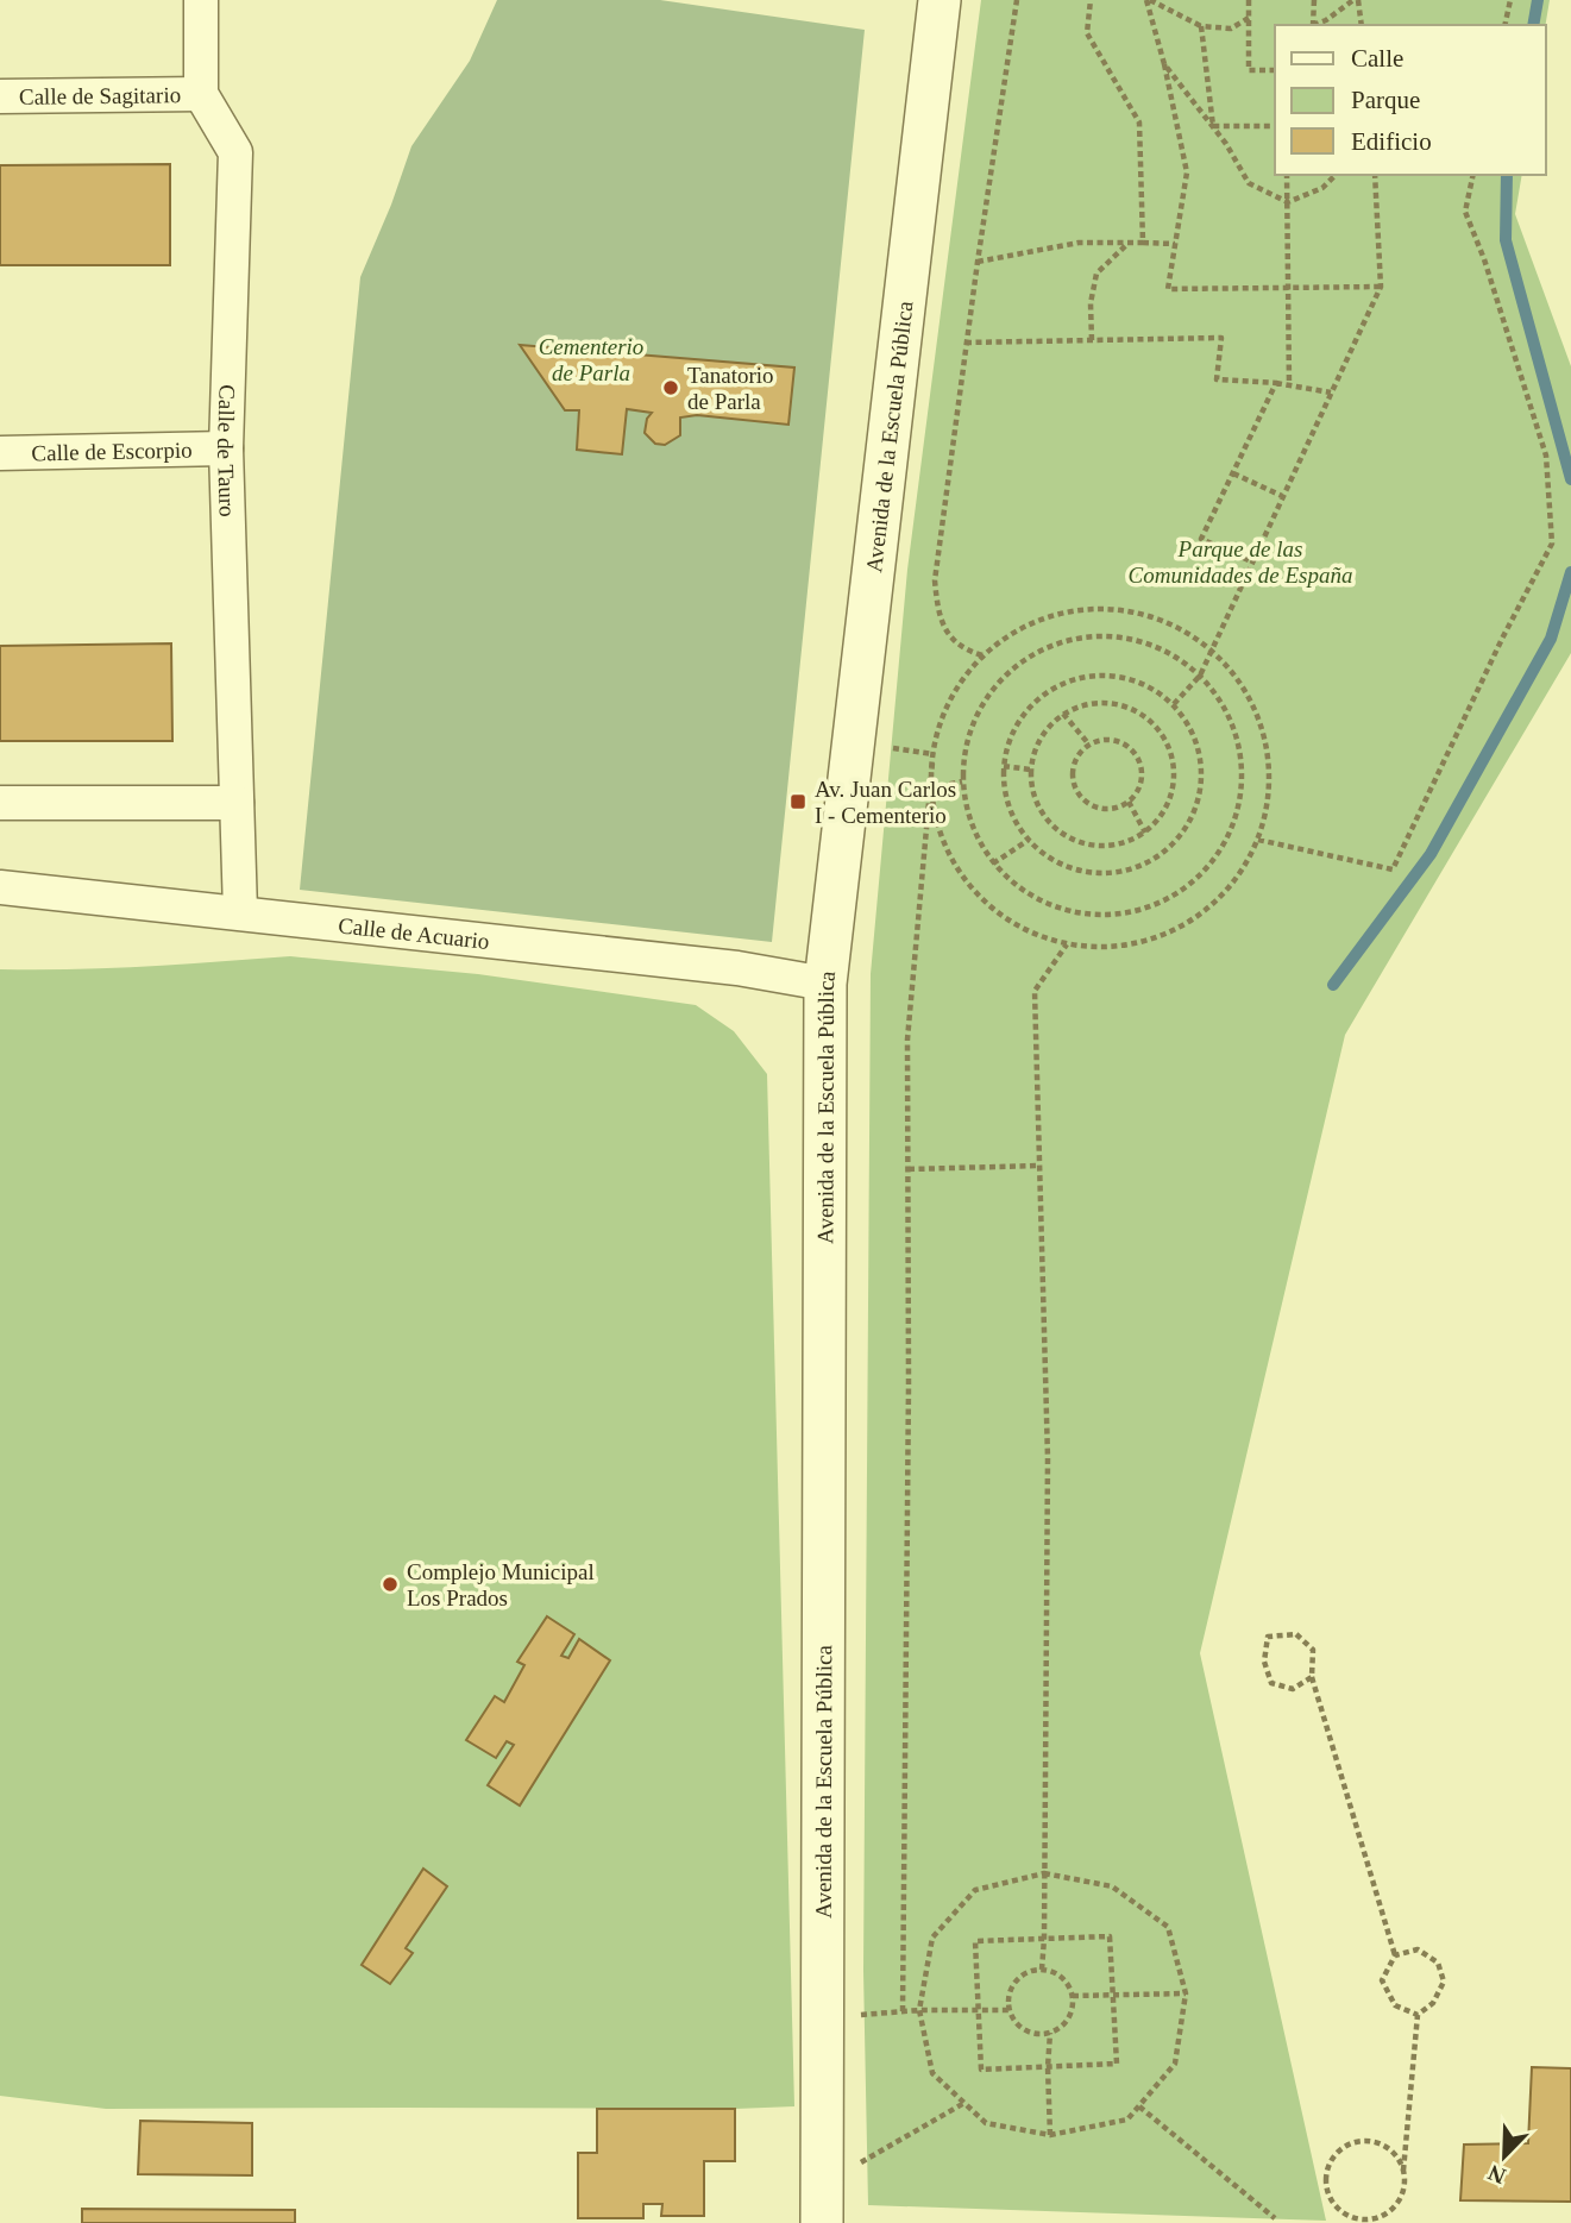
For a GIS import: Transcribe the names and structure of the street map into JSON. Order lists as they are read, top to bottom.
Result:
{
  "streets": {
    "street": [
      "Calle de Sagitario",
      "Avenida de la Escuela Pública",
      "Calle de Escorpio",
      "Calle de Tauro",
      "Calle de Acuario"
    ]
  },
  "crossings": [
    ["Calle de Sagitario", "Calle de Tauro"],
    ["Avenida de la Escuela Pública", "Calle de Acuario"],
    ["Calle de Escorpio", "Calle de Tauro"],
    ["Calle de Tauro", "Calle de Acuario"]
  ],
  "parks": ["Cementerio de Parla", "Parque de las Comunidades de España"],
  "places": {
    "other": ["Tanatorio de Parla", "Complejo Municipal Los Prados"],
    "transit": ["Av. Juan Carlos I - Cementerio"]
  },
  "legend": ["Calle", "Parque", "Edificio"],
  "north": "bottom left"
}
